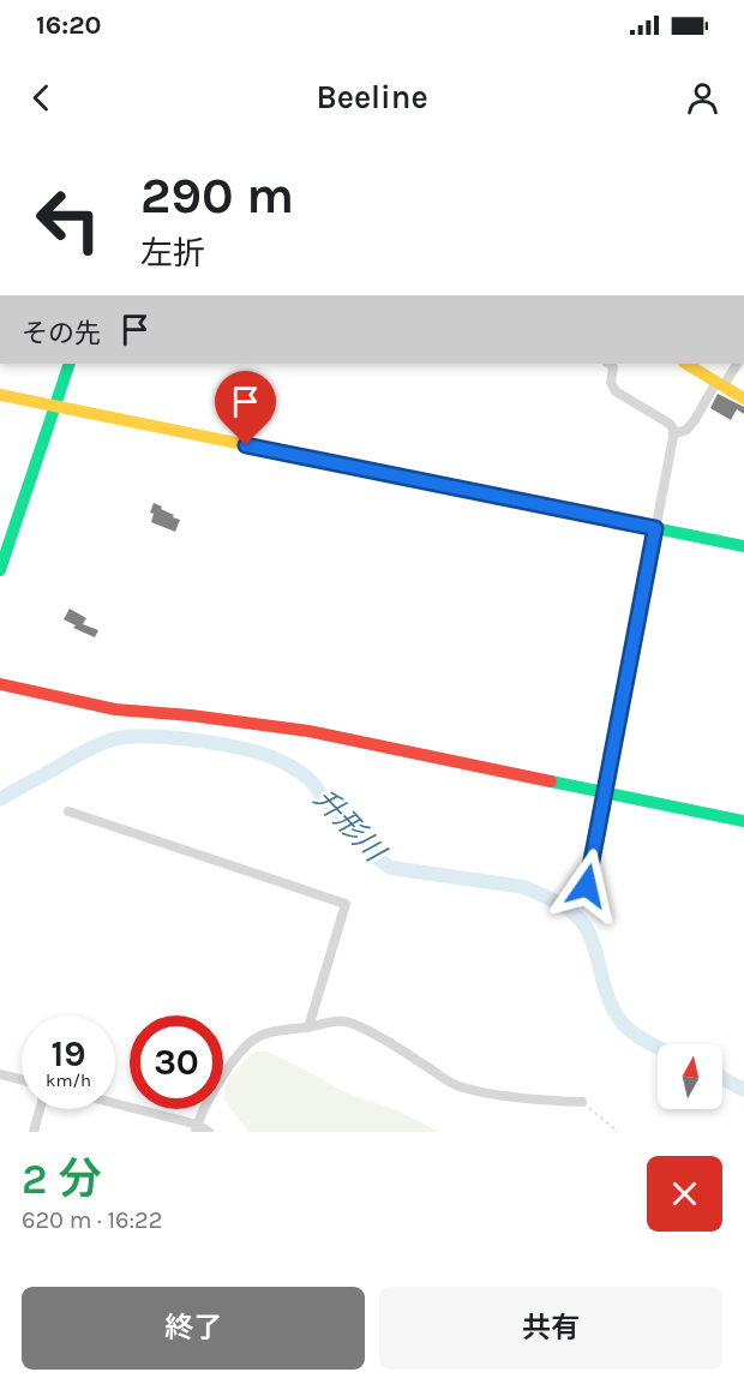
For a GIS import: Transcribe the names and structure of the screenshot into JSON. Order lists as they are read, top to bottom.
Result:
{
  "water": ["升形川"],
  "north": "top",
  "page": {
    "status": "16:20",
    "header": "Beeline",
    "turn": ["290 m", "左折"],
    "then": "その先",
    "speed": "19 km/h",
    "limit": "30",
    "heading": ["2 分", "620 m · 16:22"],
    "buttons": ["終了", "共有"]
  }
}
